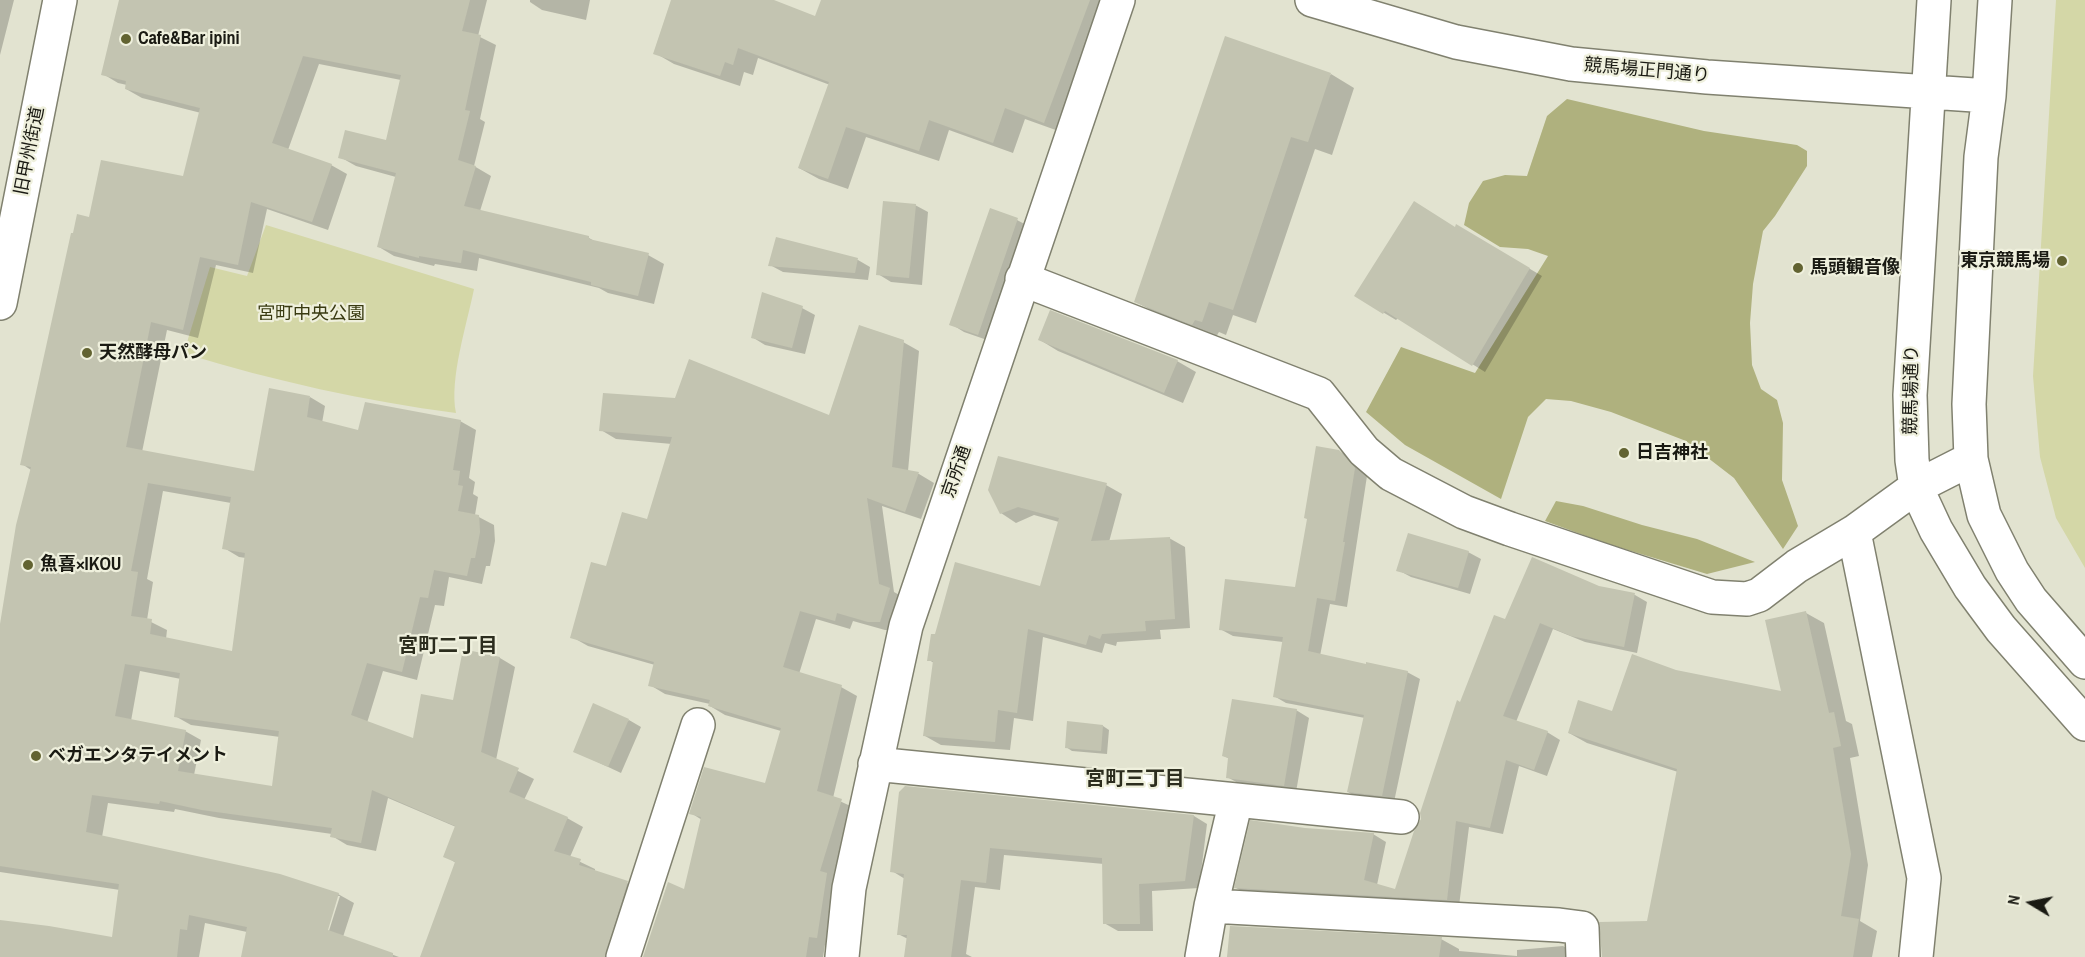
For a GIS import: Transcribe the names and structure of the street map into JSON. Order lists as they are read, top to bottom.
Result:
{
  "streets": {
    "street": [
      "競馬場正門通り",
      "旧甲州街道",
      "競馬場通り",
      "京所通"
    ]
  },
  "crossings": [
    ["競馬場正門通り", "競馬場通り"]
  ],
  "districts": ["宮町二丁目", "宮町三丁目"],
  "parks": ["宮町中央公園"],
  "places": [
    "Cafe&Bar ipini",
    "東京競馬場",
    "馬頭観音像",
    "天然酵母パン",
    "日吉神社",
    "魚喜×IKOU",
    "ベガエンタテイメント"
  ],
  "north": "left"
}
